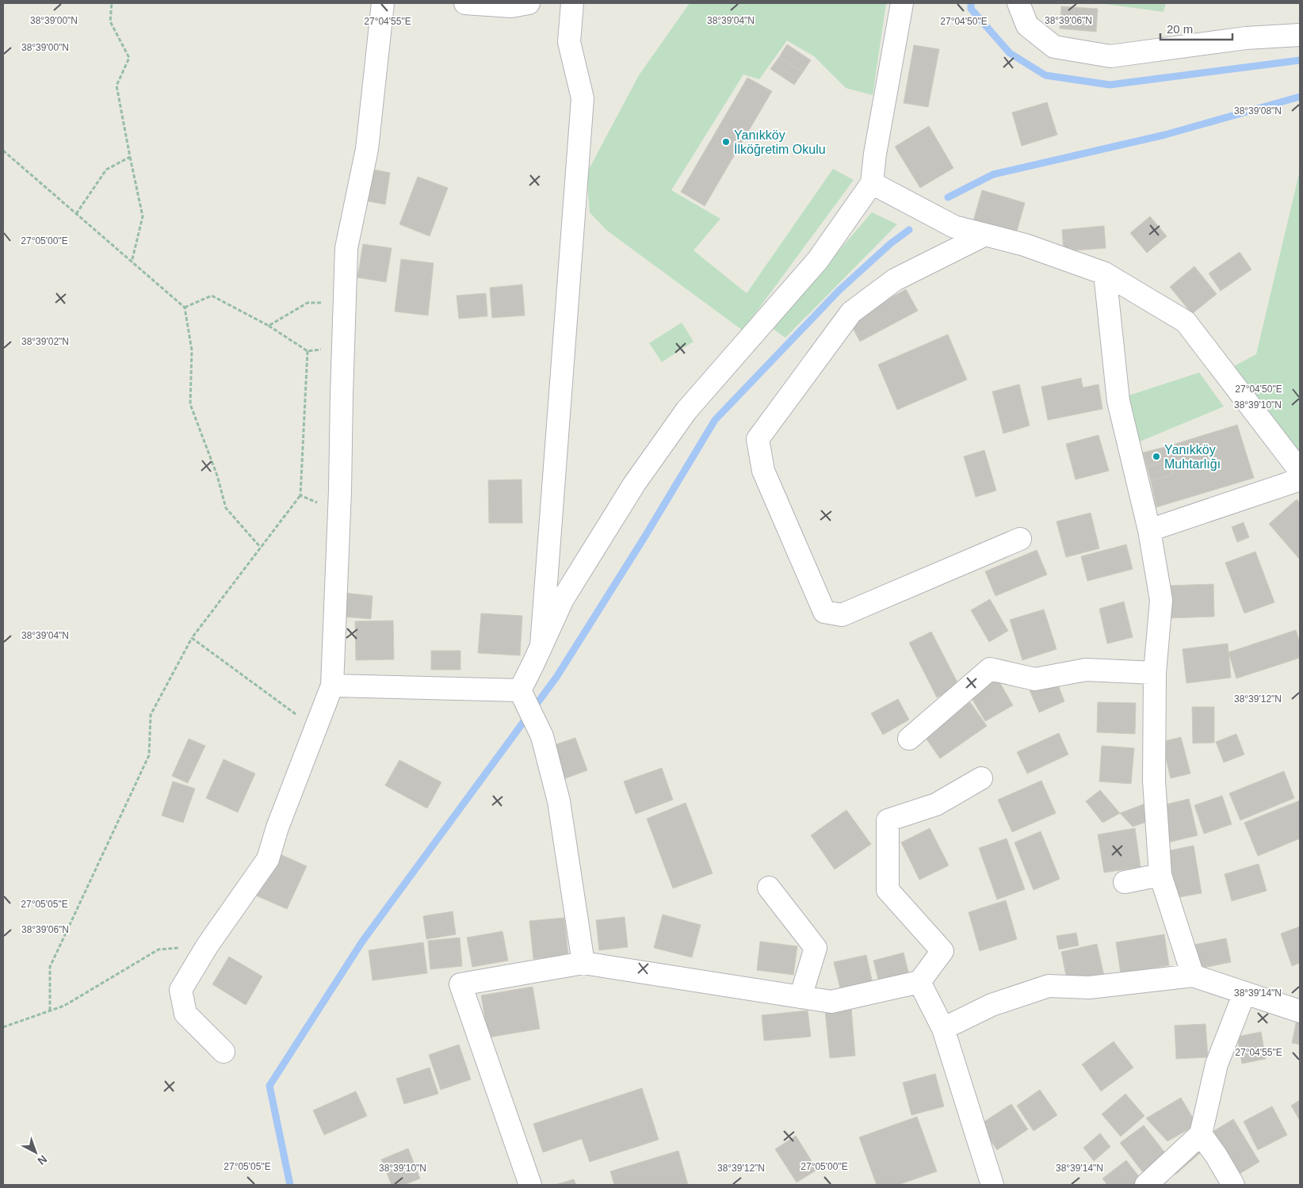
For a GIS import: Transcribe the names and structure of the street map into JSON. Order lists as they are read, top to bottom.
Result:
{
  "places": ["Yanıkköy İlköğretim Okulu", "Yanıkköy Muhtarlığı"],
  "scale_bar": "20 m",
  "north": "bottom right",
  "coordinates": [
    "38°39'00\"N",
    "38°39'04\"N",
    "38°39'06\"N",
    "27°04'55\"E",
    "27°04'50\"E",
    "38°39'08\"N",
    "27°05'00\"E",
    "38°39'02\"N",
    "38°39'10\"N",
    "38°39'12\"N",
    "27°05'05\"E",
    "38°39'14\"N"
  ]
}
